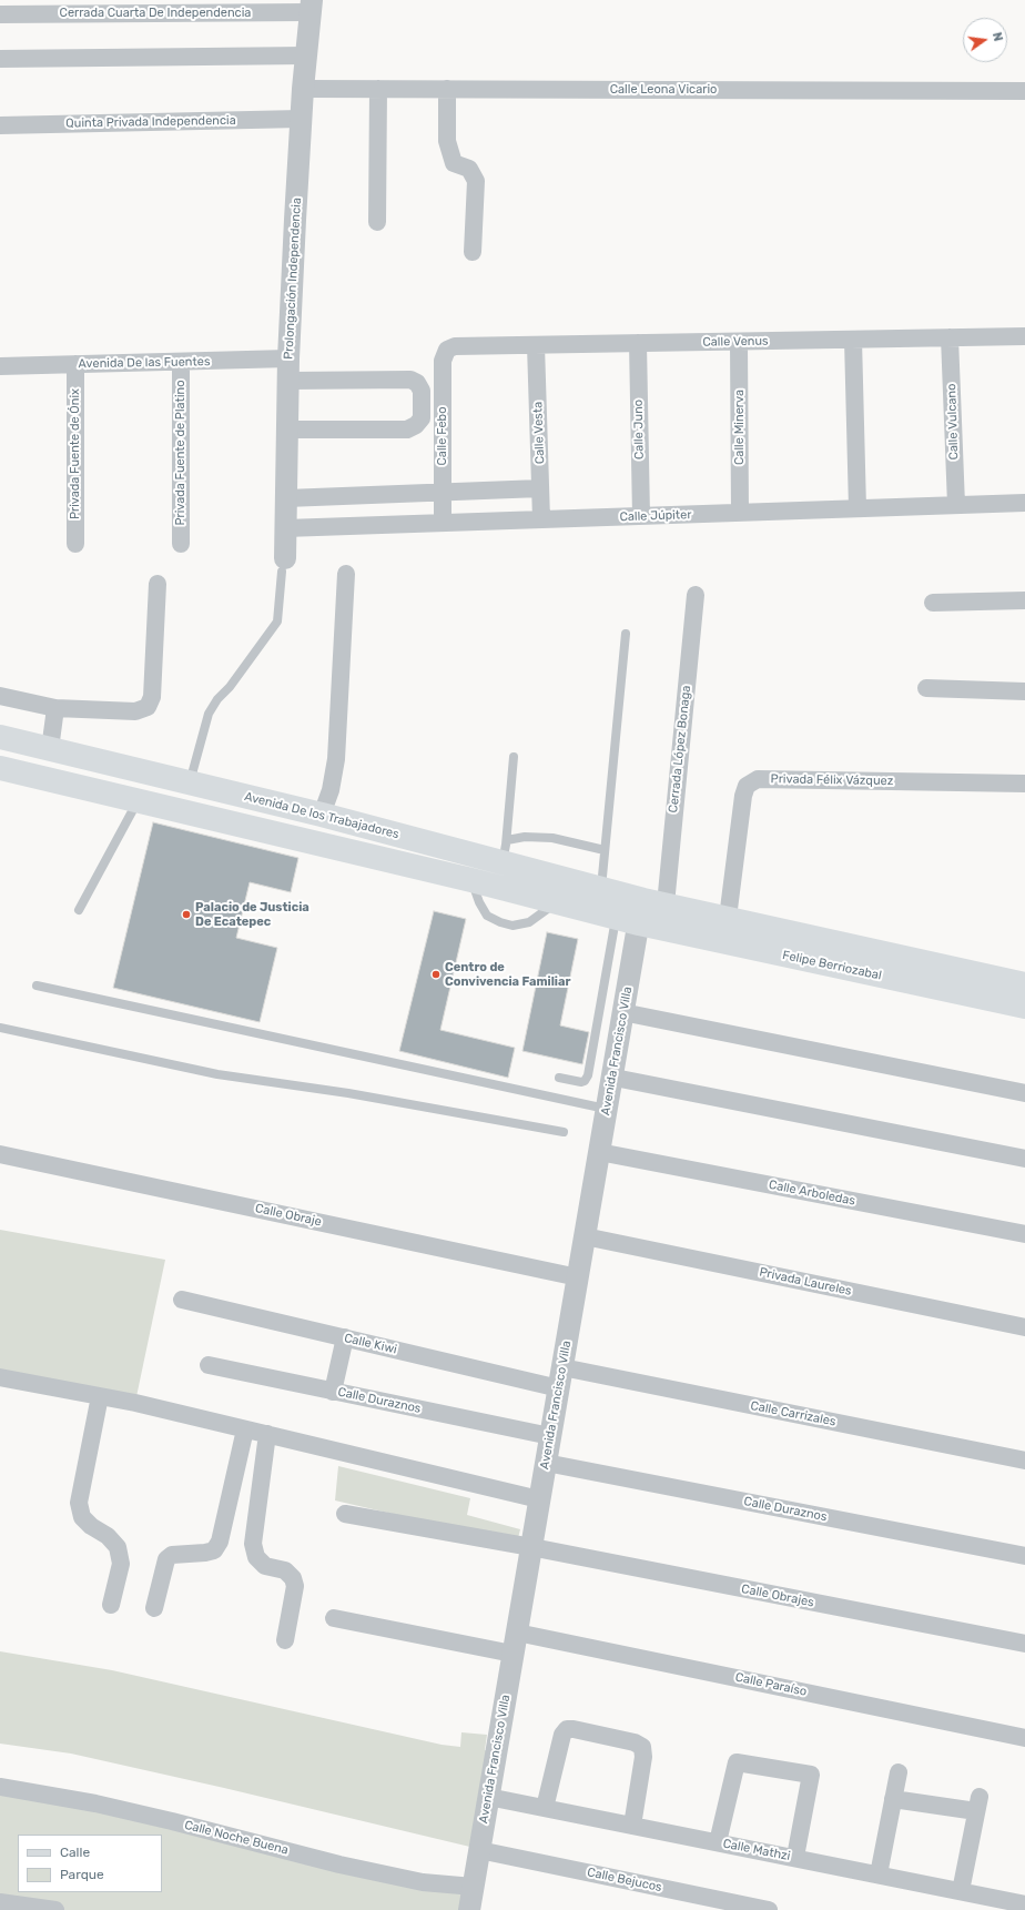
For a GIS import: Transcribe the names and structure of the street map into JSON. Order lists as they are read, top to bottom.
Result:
{
  "streets": {
    "main road": ["Avenida De los Trabajadores", "Felipe Berriozabal"],
    "street": [
      "Cerrada Cuarta De Independencia",
      "Calle Leona Vicario",
      "Quinta Privada Independencia",
      "Prolongación Independencia",
      "Calle Venus",
      "Avenida De las Fuentes",
      "Calle Vulcano",
      "Calle Minerva",
      "Calle Juno",
      "Calle Vesta",
      "Calle Febo",
      "Privada Fuente de Platino",
      "Privada Fuente de Ónix",
      "Calle Júpiter",
      "Cerrada López Bonaga",
      "Privada Félix Vázquez",
      "Avenida Francisco Villa",
      "Calle Arboledas",
      "Calle Obraje",
      "Privada Laureles",
      "Calle Kiwi",
      "Calle Duraznos",
      "Calle Carrizales",
      "Calle Obrajes",
      "Calle Paraíso",
      "Calle Noche Buena",
      "Calle Mathzi",
      "Calle Bejucos"
    ]
  },
  "crossings": [
    ["Cerrada Cuarta De Independencia", "Prolongación Independencia"],
    ["Calle Leona Vicario", "Prolongación Independencia"],
    ["Quinta Privada Independencia", "Prolongación Independencia"],
    ["Prolongación Independencia", "Avenida De las Fuentes"],
    ["Prolongación Independencia", "Calle Júpiter"],
    ["Calle Venus", "Calle Vulcano"],
    ["Calle Venus", "Calle Minerva"],
    ["Calle Venus", "Calle Juno"],
    ["Calle Venus", "Calle Vesta"],
    ["Calle Venus", "Calle Febo"],
    ["Avenida De las Fuentes", "Privada Fuente de Platino"],
    ["Avenida De las Fuentes", "Privada Fuente de Ónix"],
    ["Calle Vulcano", "Calle Júpiter"],
    ["Calle Minerva", "Calle Júpiter"],
    ["Calle Juno", "Calle Júpiter"],
    ["Calle Vesta", "Calle Júpiter"],
    ["Calle Febo", "Calle Júpiter"],
    ["Cerrada López Bonaga", "Avenida De los Trabajadores"],
    ["Cerrada López Bonaga", "Felipe Berriozabal"],
    ["Cerrada López Bonaga", "Avenida Francisco Villa"],
    ["Privada Félix Vázquez", "Felipe Berriozabal"],
    ["Avenida De los Trabajadores", "Felipe Berriozabal"],
    ["Avenida De los Trabajadores", "Avenida Francisco Villa"],
    ["Felipe Berriozabal", "Avenida Francisco Villa"],
    ["Avenida Francisco Villa", "Calle Arboledas"],
    ["Avenida Francisco Villa", "Calle Obraje"],
    ["Avenida Francisco Villa", "Privada Laureles"],
    ["Avenida Francisco Villa", "Calle Kiwi"],
    ["Avenida Francisco Villa", "Calle Duraznos"],
    ["Avenida Francisco Villa", "Calle Carrizales"],
    ["Avenida Francisco Villa", "Calle Obrajes"],
    ["Avenida Francisco Villa", "Calle Paraíso"],
    ["Avenida Francisco Villa", "Calle Noche Buena"],
    ["Avenida Francisco Villa", "Calle Mathzi"],
    ["Avenida Francisco Villa", "Calle Bejucos"],
    ["Calle Kiwi", "Calle Carrizales"]
  ],
  "places": ["Palacio de Justicia De Ecatepec", "Centro de Convivencia Familiar"],
  "legend": ["Calle", "Parque"],
  "north": "right"
}
